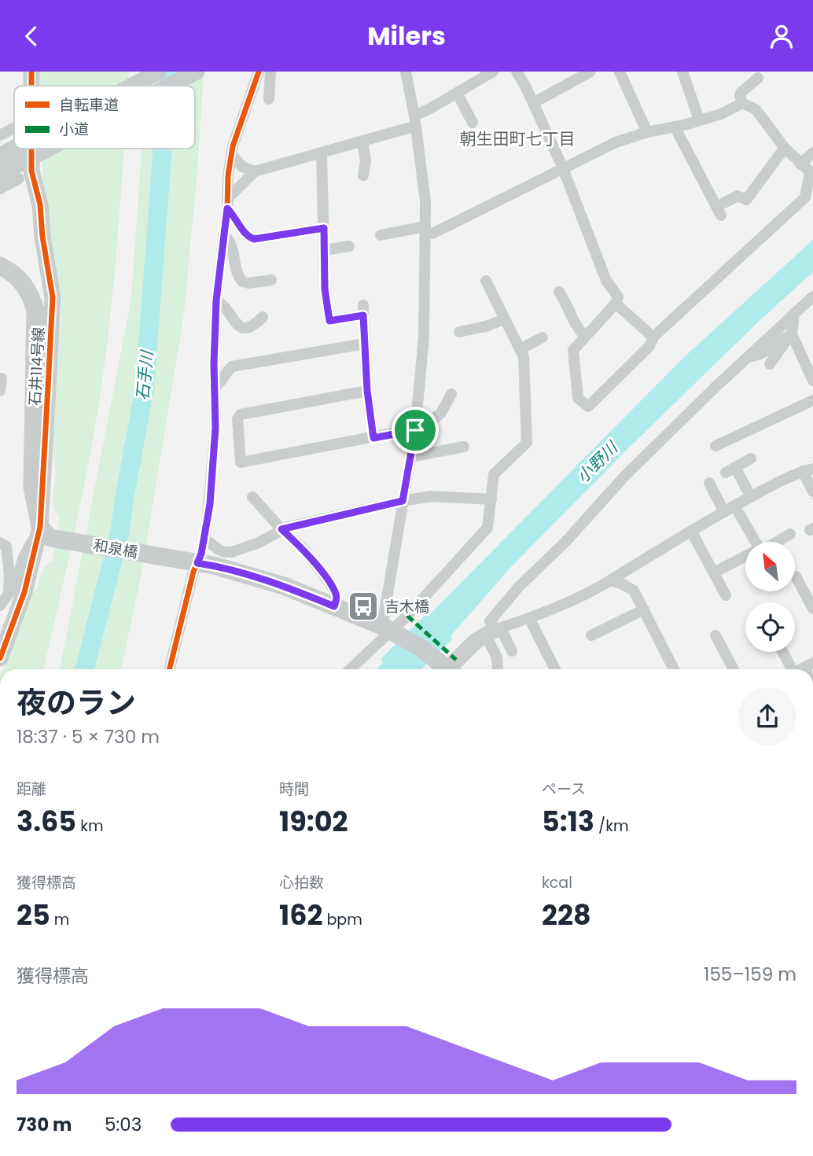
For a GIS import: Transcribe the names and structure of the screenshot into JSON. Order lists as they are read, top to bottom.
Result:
{
  "streets": {
    "main road": ["和泉橋"],
    "street": ["石井114号線"]
  },
  "crossings": [
    ["石井114号線", "和泉橋"]
  ],
  "districts": ["朝生田町七丁目"],
  "water": ["石手川", "小野川"],
  "places": {
    "bus stop": ["吉木橋"]
  },
  "legend": ["自転車道", "小道"],
  "north": "top left",
  "page": {
    "header": "Milers",
    "heading": ["夜のラン", "18:37 · 5 × 730 m"],
    "stats": [
      ["距離", "3.65 km"],
      ["時間", "19:02"],
      ["ペース", "5:13 /km"],
      ["獲得標高", "25 m"],
      ["心拍数", "162 bpm"],
      ["kcal", "228"]
    ],
    "chart": ["獲得標高", "155–159 m"],
    "list": [
      {
        "name": "730 m",
        "note": "5:03"
      }
    ]
  }
}
